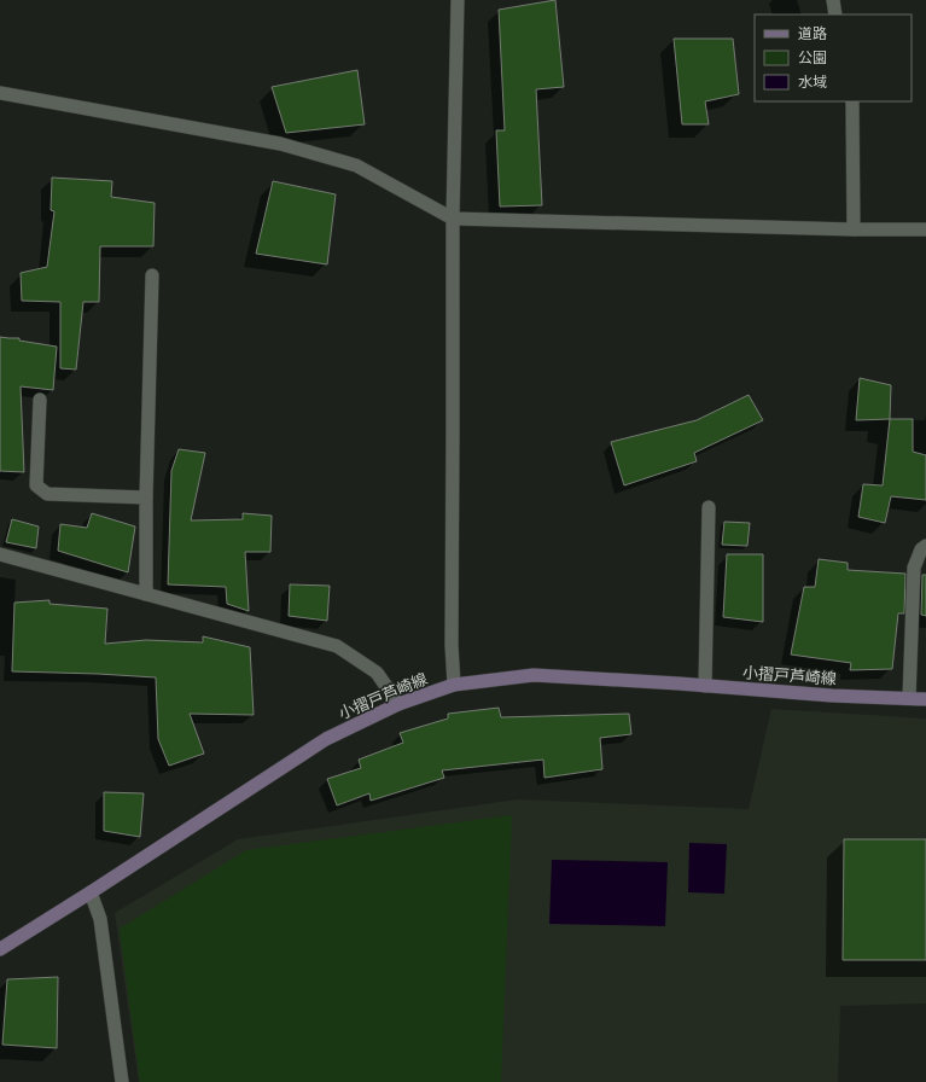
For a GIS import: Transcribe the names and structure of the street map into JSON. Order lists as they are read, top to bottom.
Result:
{
  "streets": {
    "main road": ["小摺戸芦崎線"]
  },
  "legend": ["道路", "公園", "水域"]
}
